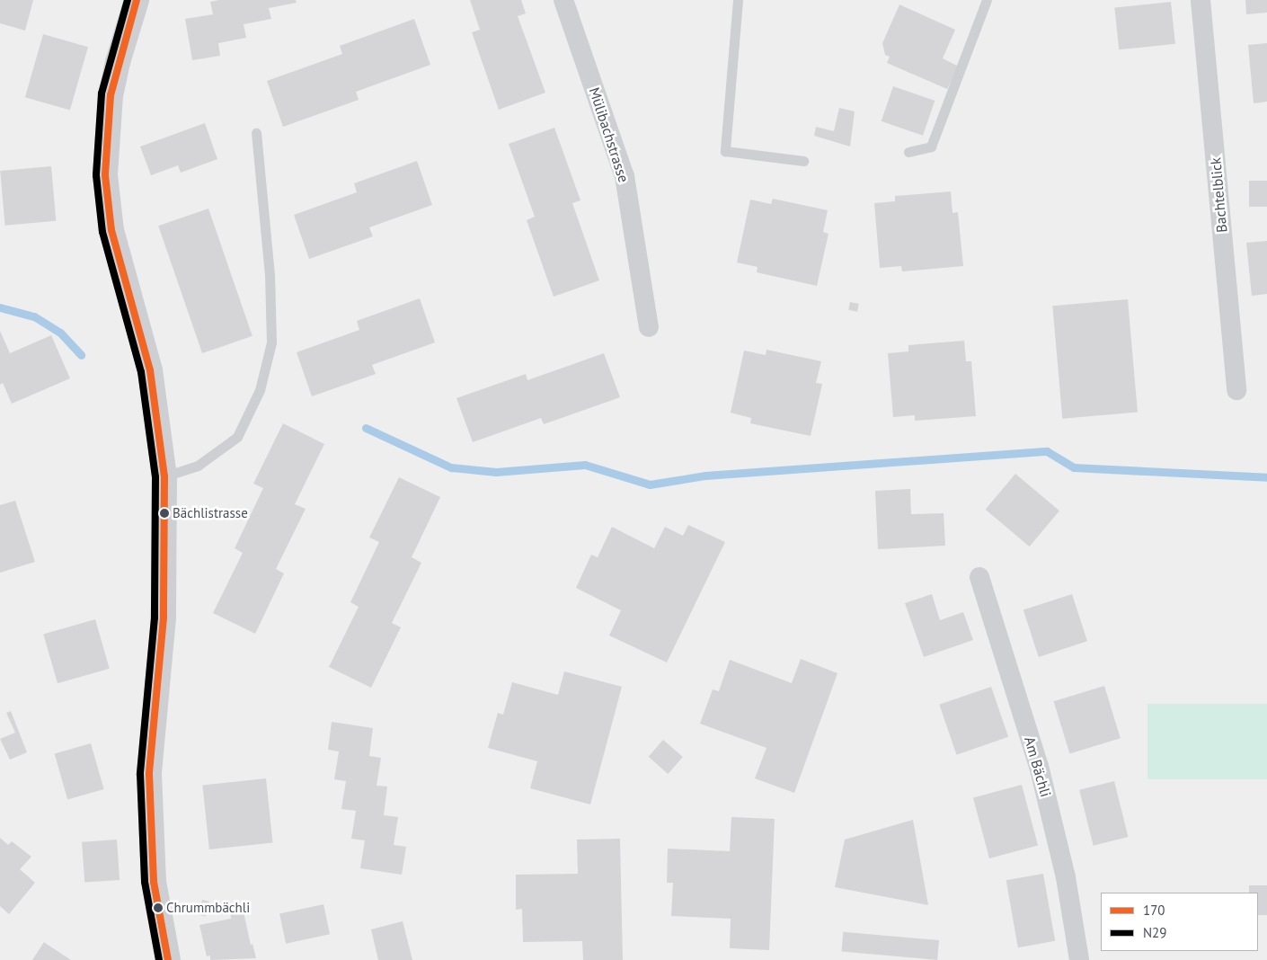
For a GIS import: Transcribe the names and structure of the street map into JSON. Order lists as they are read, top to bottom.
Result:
{
  "streets": {
    "street": ["Mülibachstrasse", "Bachtelblick", "Am Bächli"]
  },
  "places": ["Bächlistrasse", "Chrummbächli"],
  "lines": ["transit line 170", "transit line N29"],
  "legend": ["170", "N29"]
}
